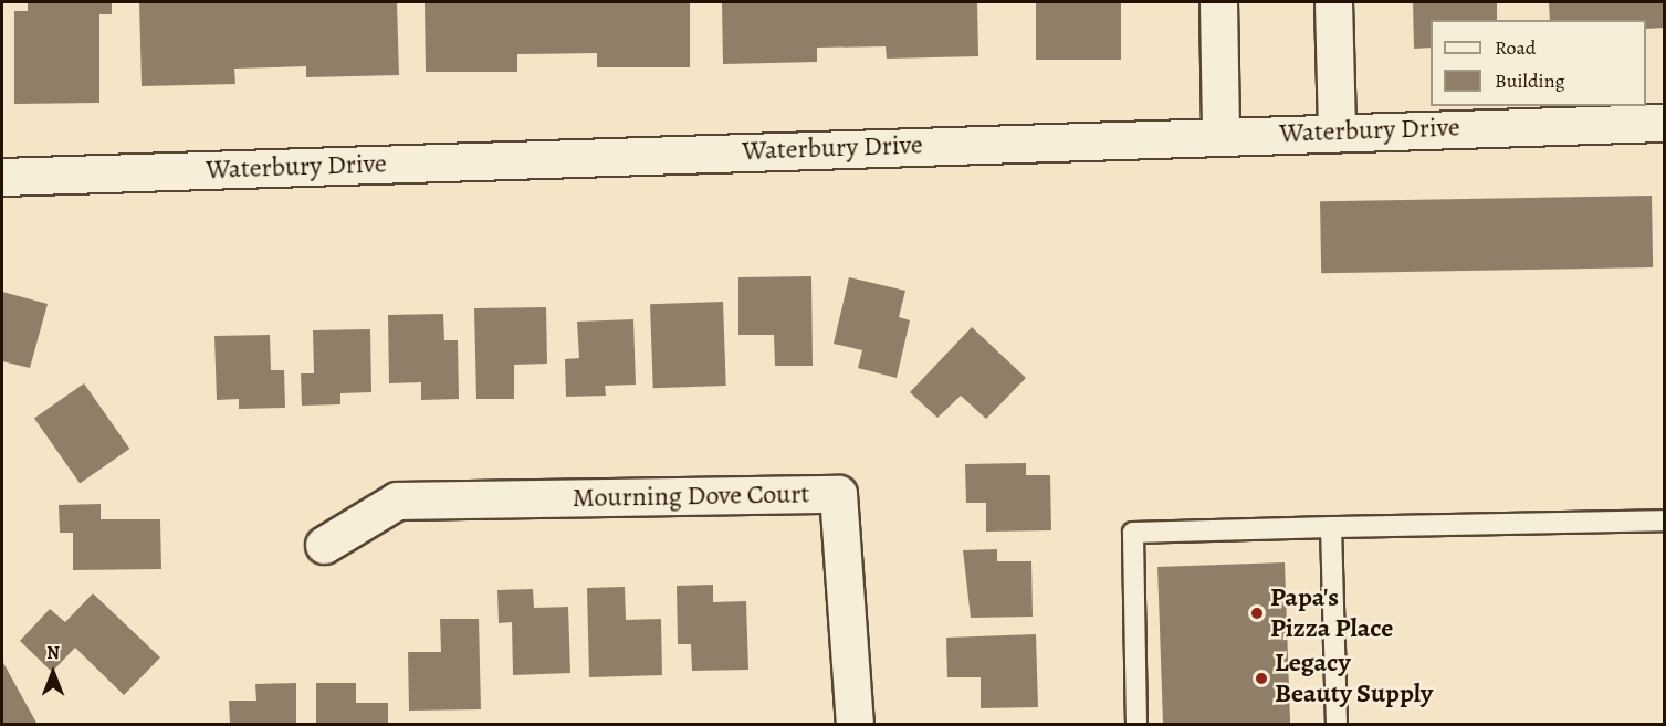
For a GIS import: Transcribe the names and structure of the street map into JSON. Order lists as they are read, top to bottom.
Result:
{
  "streets": {
    "street": ["Waterbury Drive", "Mourning Dove Court"]
  },
  "places": ["Papa's Pizza Place", "Legacy Beauty Supply"],
  "legend": ["Road", "Building"],
  "north": "top"
}
